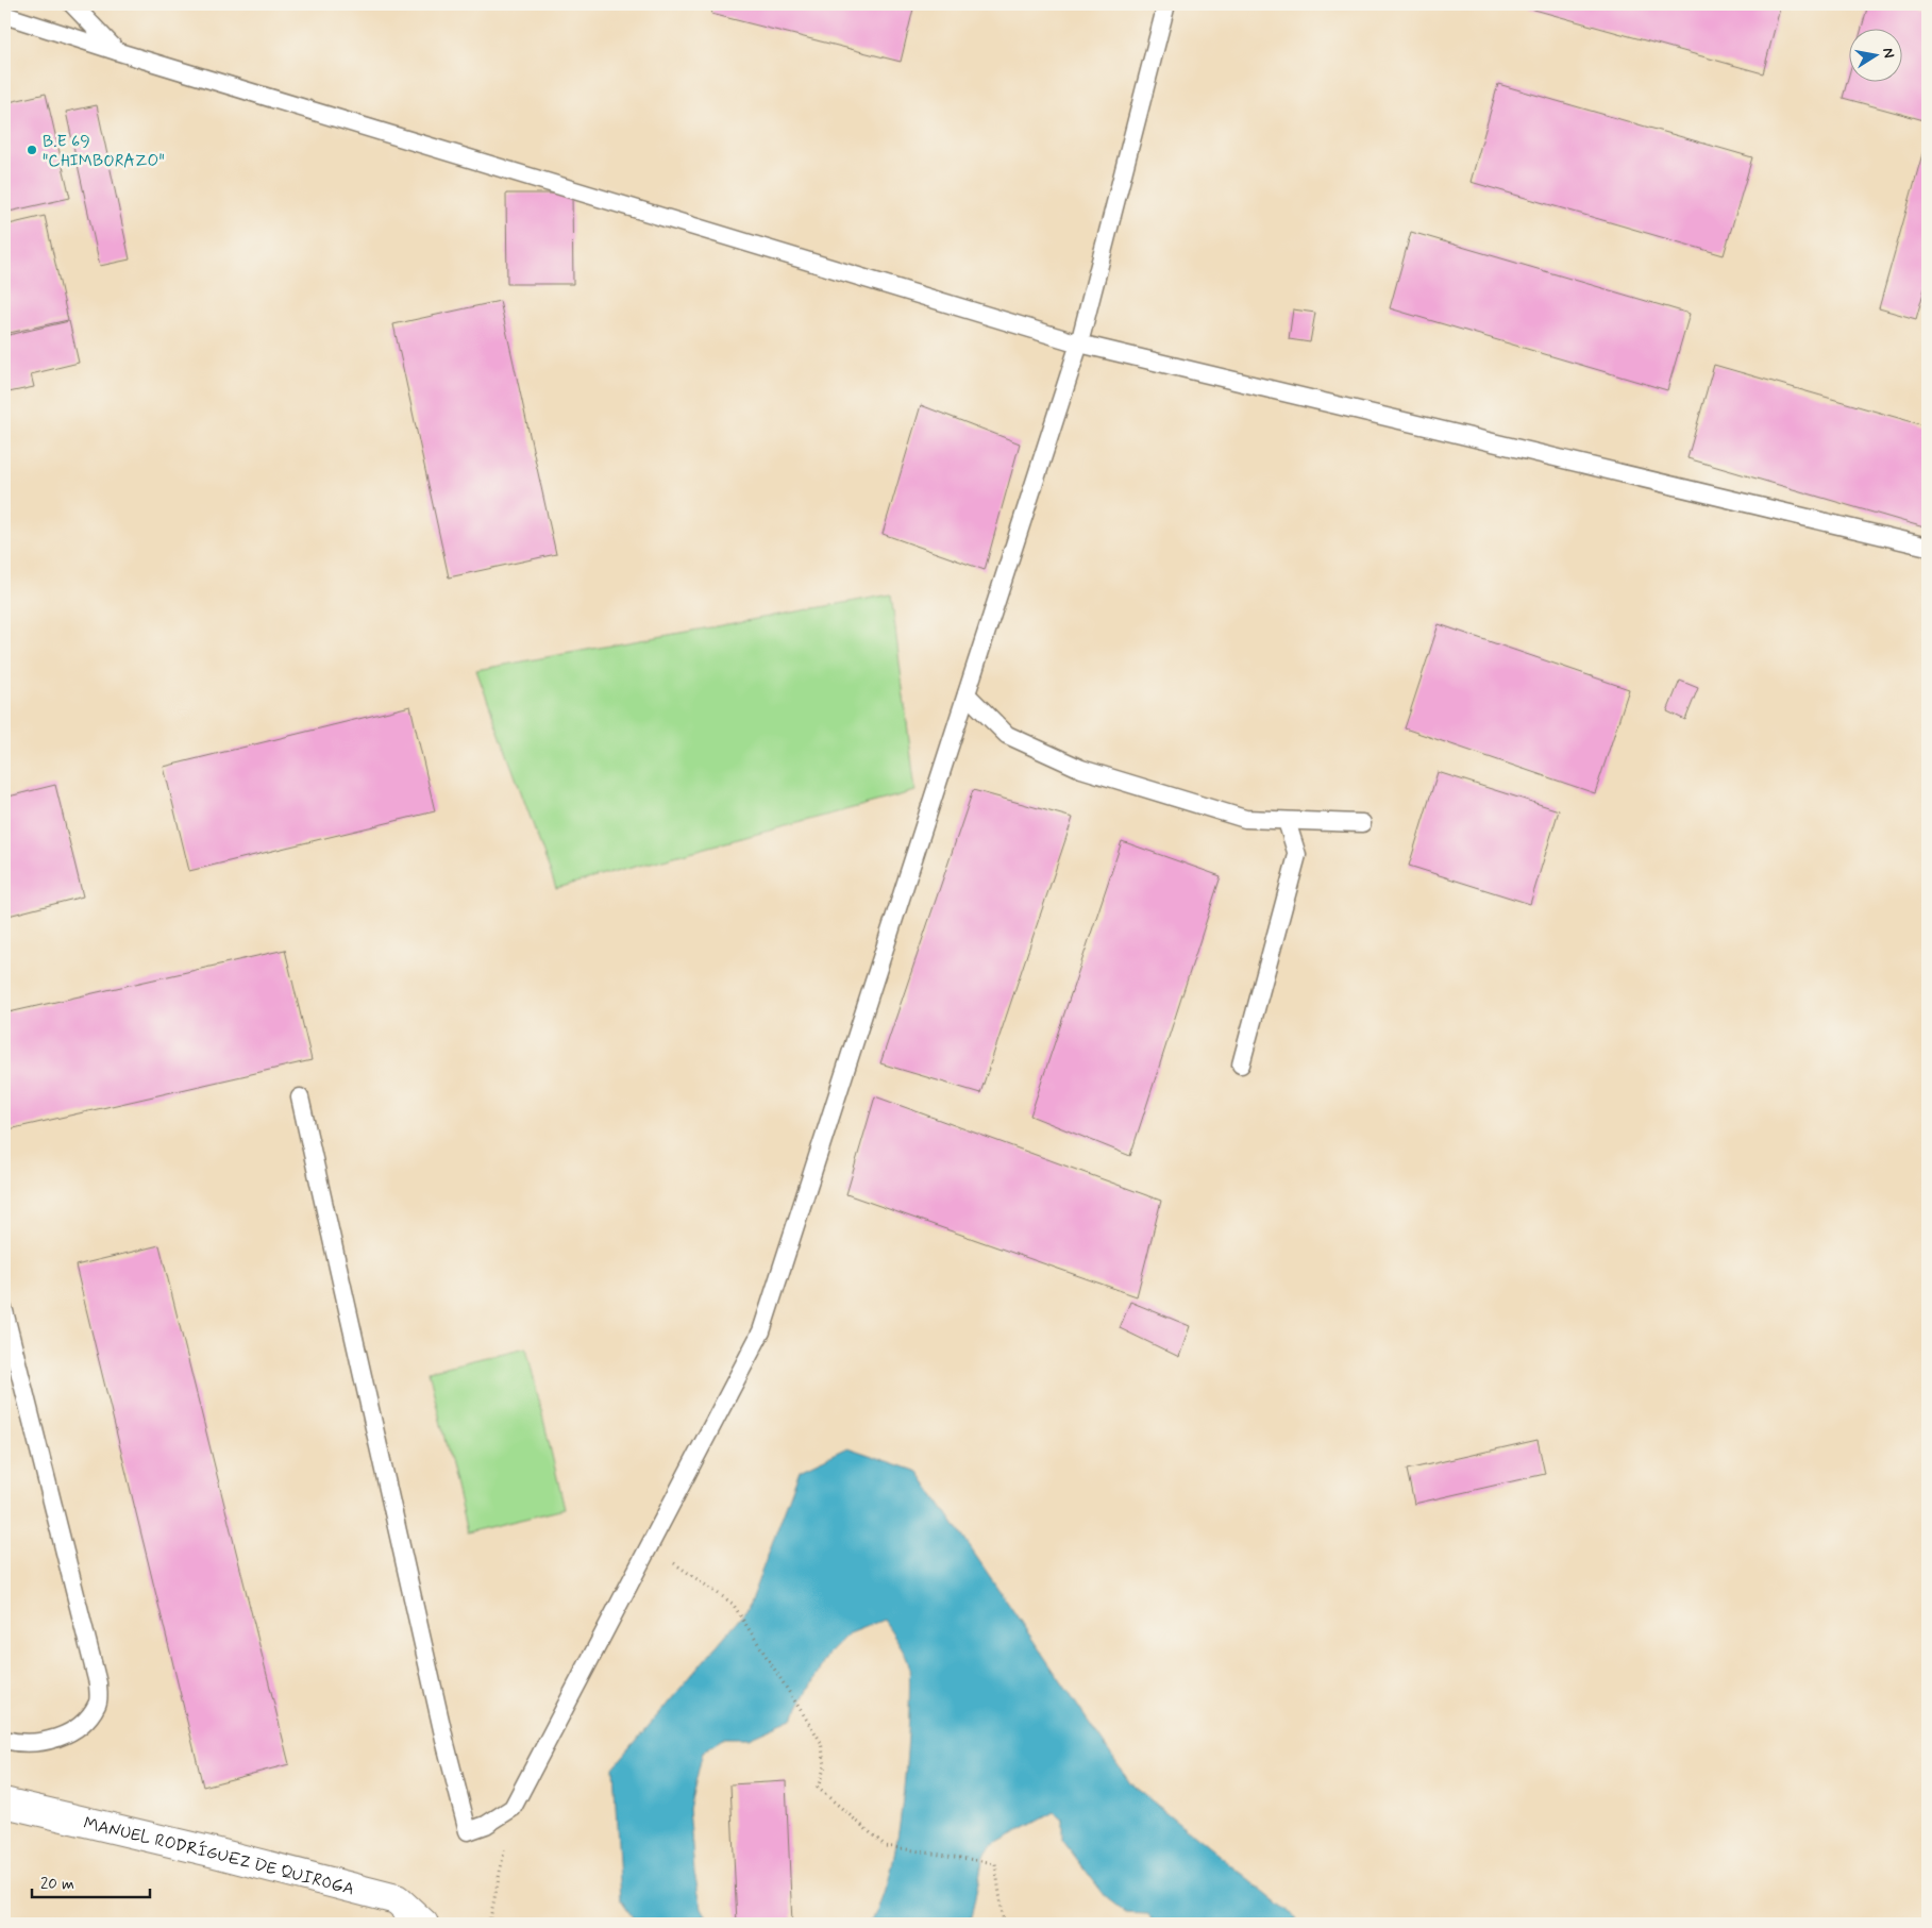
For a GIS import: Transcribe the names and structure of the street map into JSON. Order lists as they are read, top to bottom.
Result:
{
  "streets": {
    "street": ["MANUEL RODRÍGUEZ DE QUIROGA"]
  },
  "places": ["B.E 69 \"CHIMBORAZO\""],
  "scale_bar": "20 m",
  "north": "right"
}
